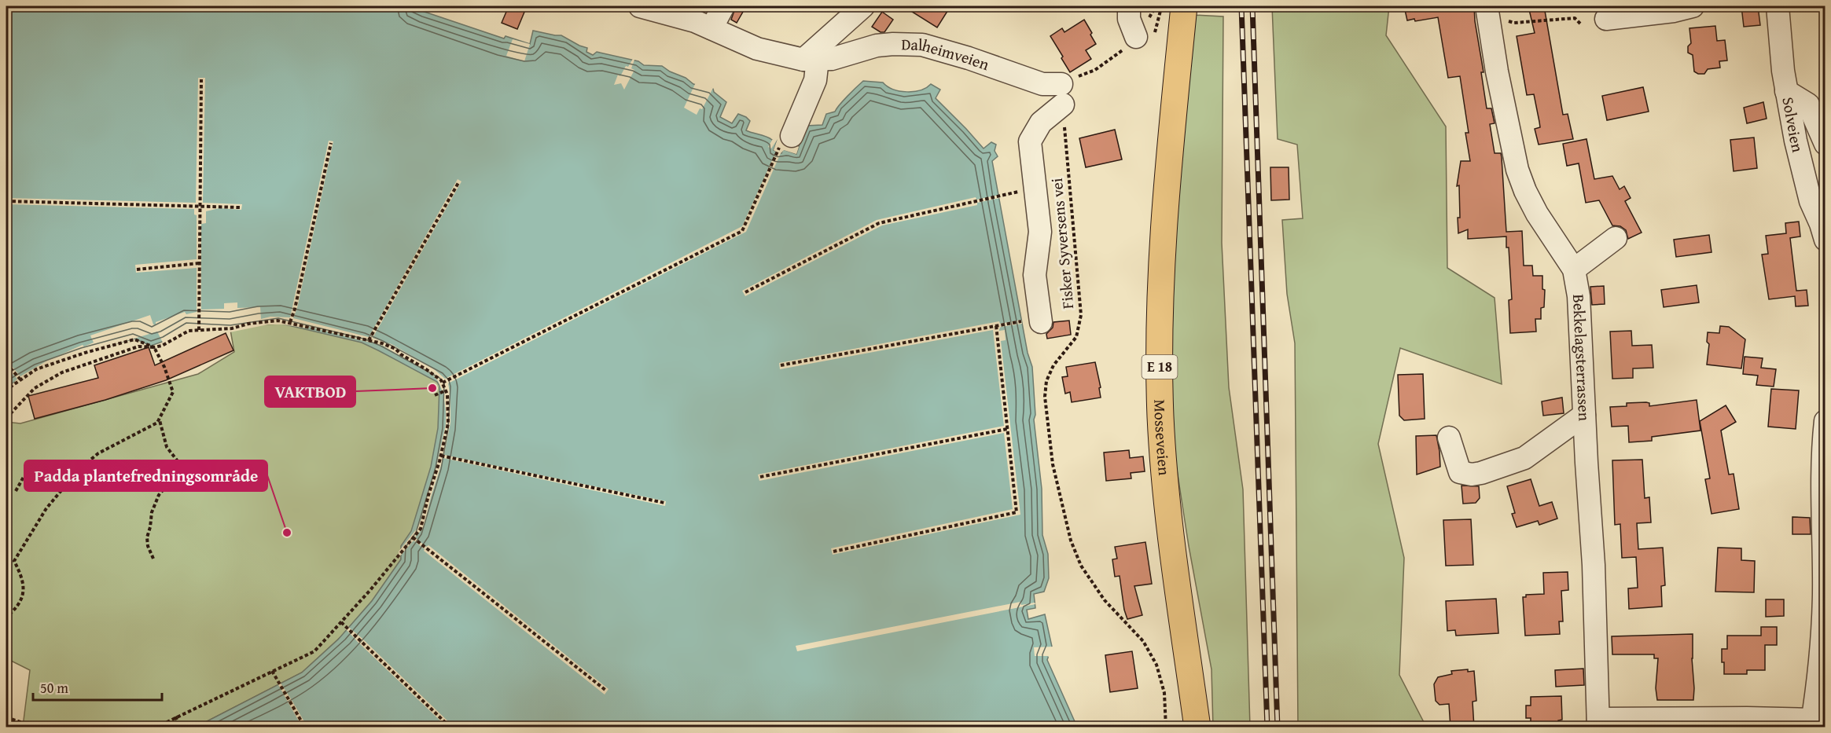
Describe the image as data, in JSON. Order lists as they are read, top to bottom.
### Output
{
  "streets": {
    "highway": ["E 18", "Mosseveien"],
    "street": ["Dalheimveien", "Solveien", "Bekkelagsterrassen"],
    "path": ["Fisker Syversens vei"]
  },
  "crossings": [
    ["Dalheimveien", "Fisker Syversens vei"]
  ],
  "places": ["VAKTBOD", "Padda plantefredningsområde"],
  "scale_bar": "50 m"
}
